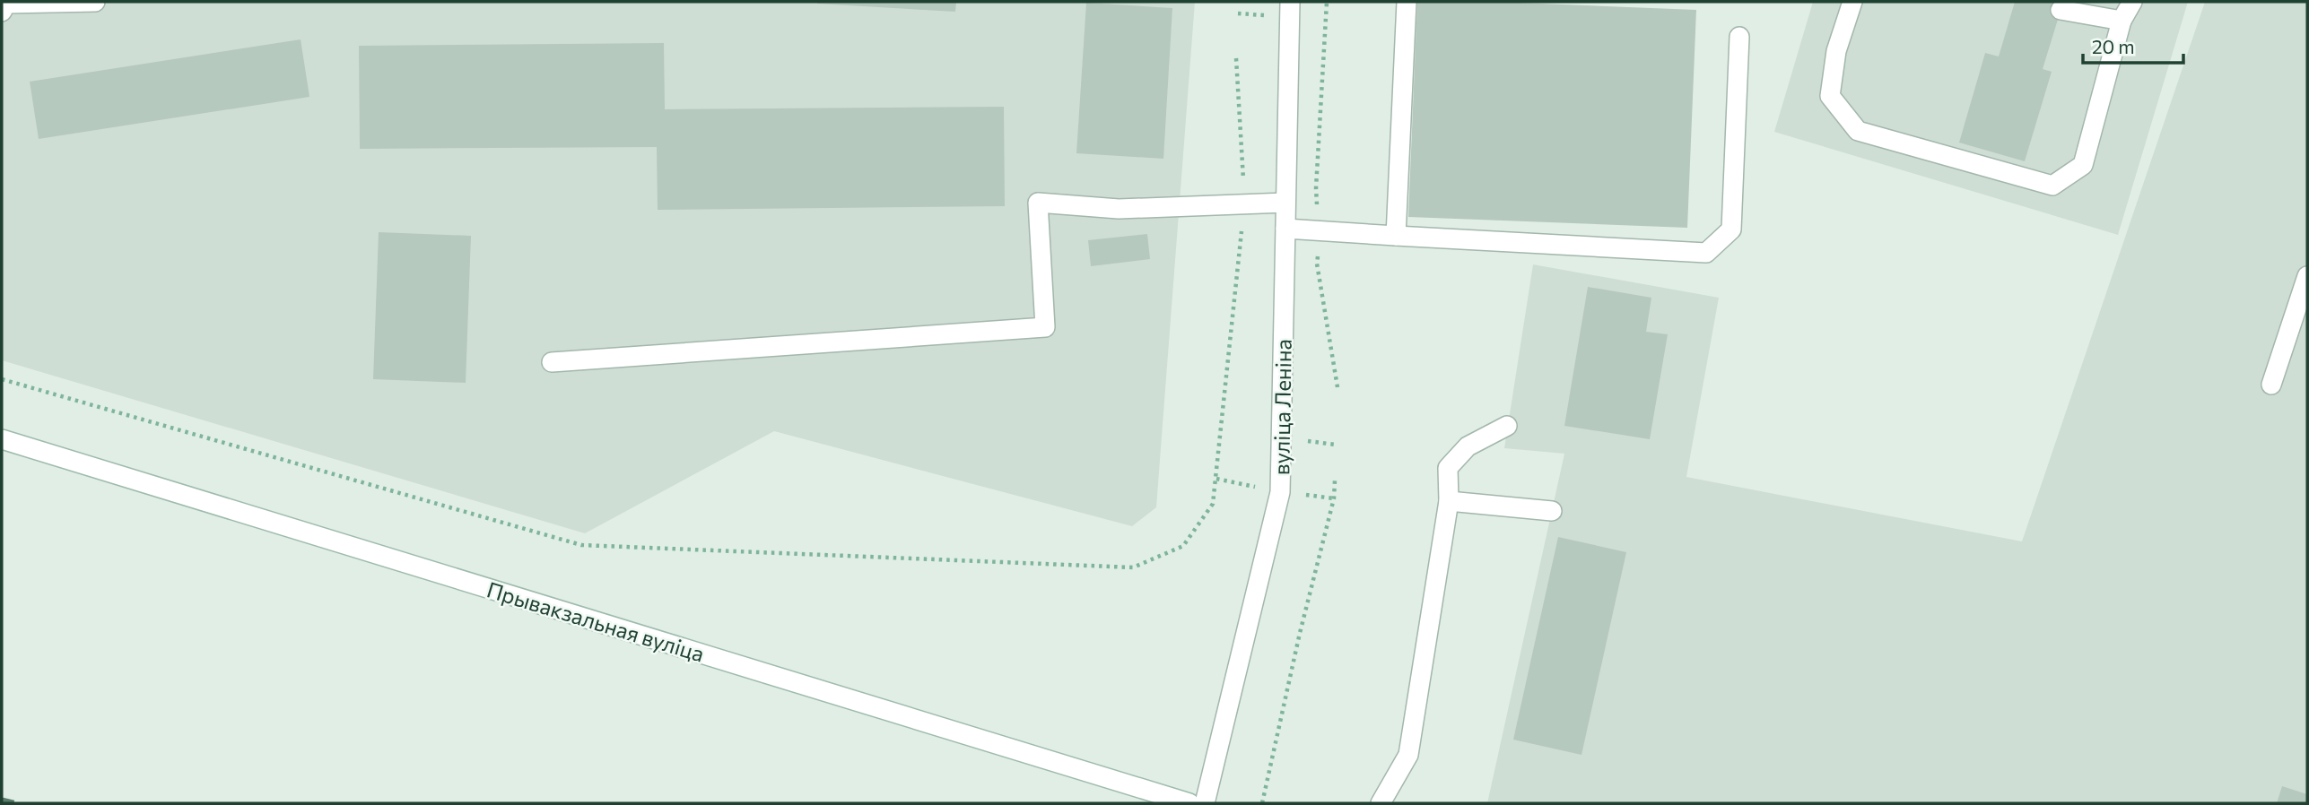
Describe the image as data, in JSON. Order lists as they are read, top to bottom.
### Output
{
  "streets": {
    "main road": ["вуліца Леніна", "Прывакзальная вуліца"]
  },
  "scale_bar": "20 m"
}
